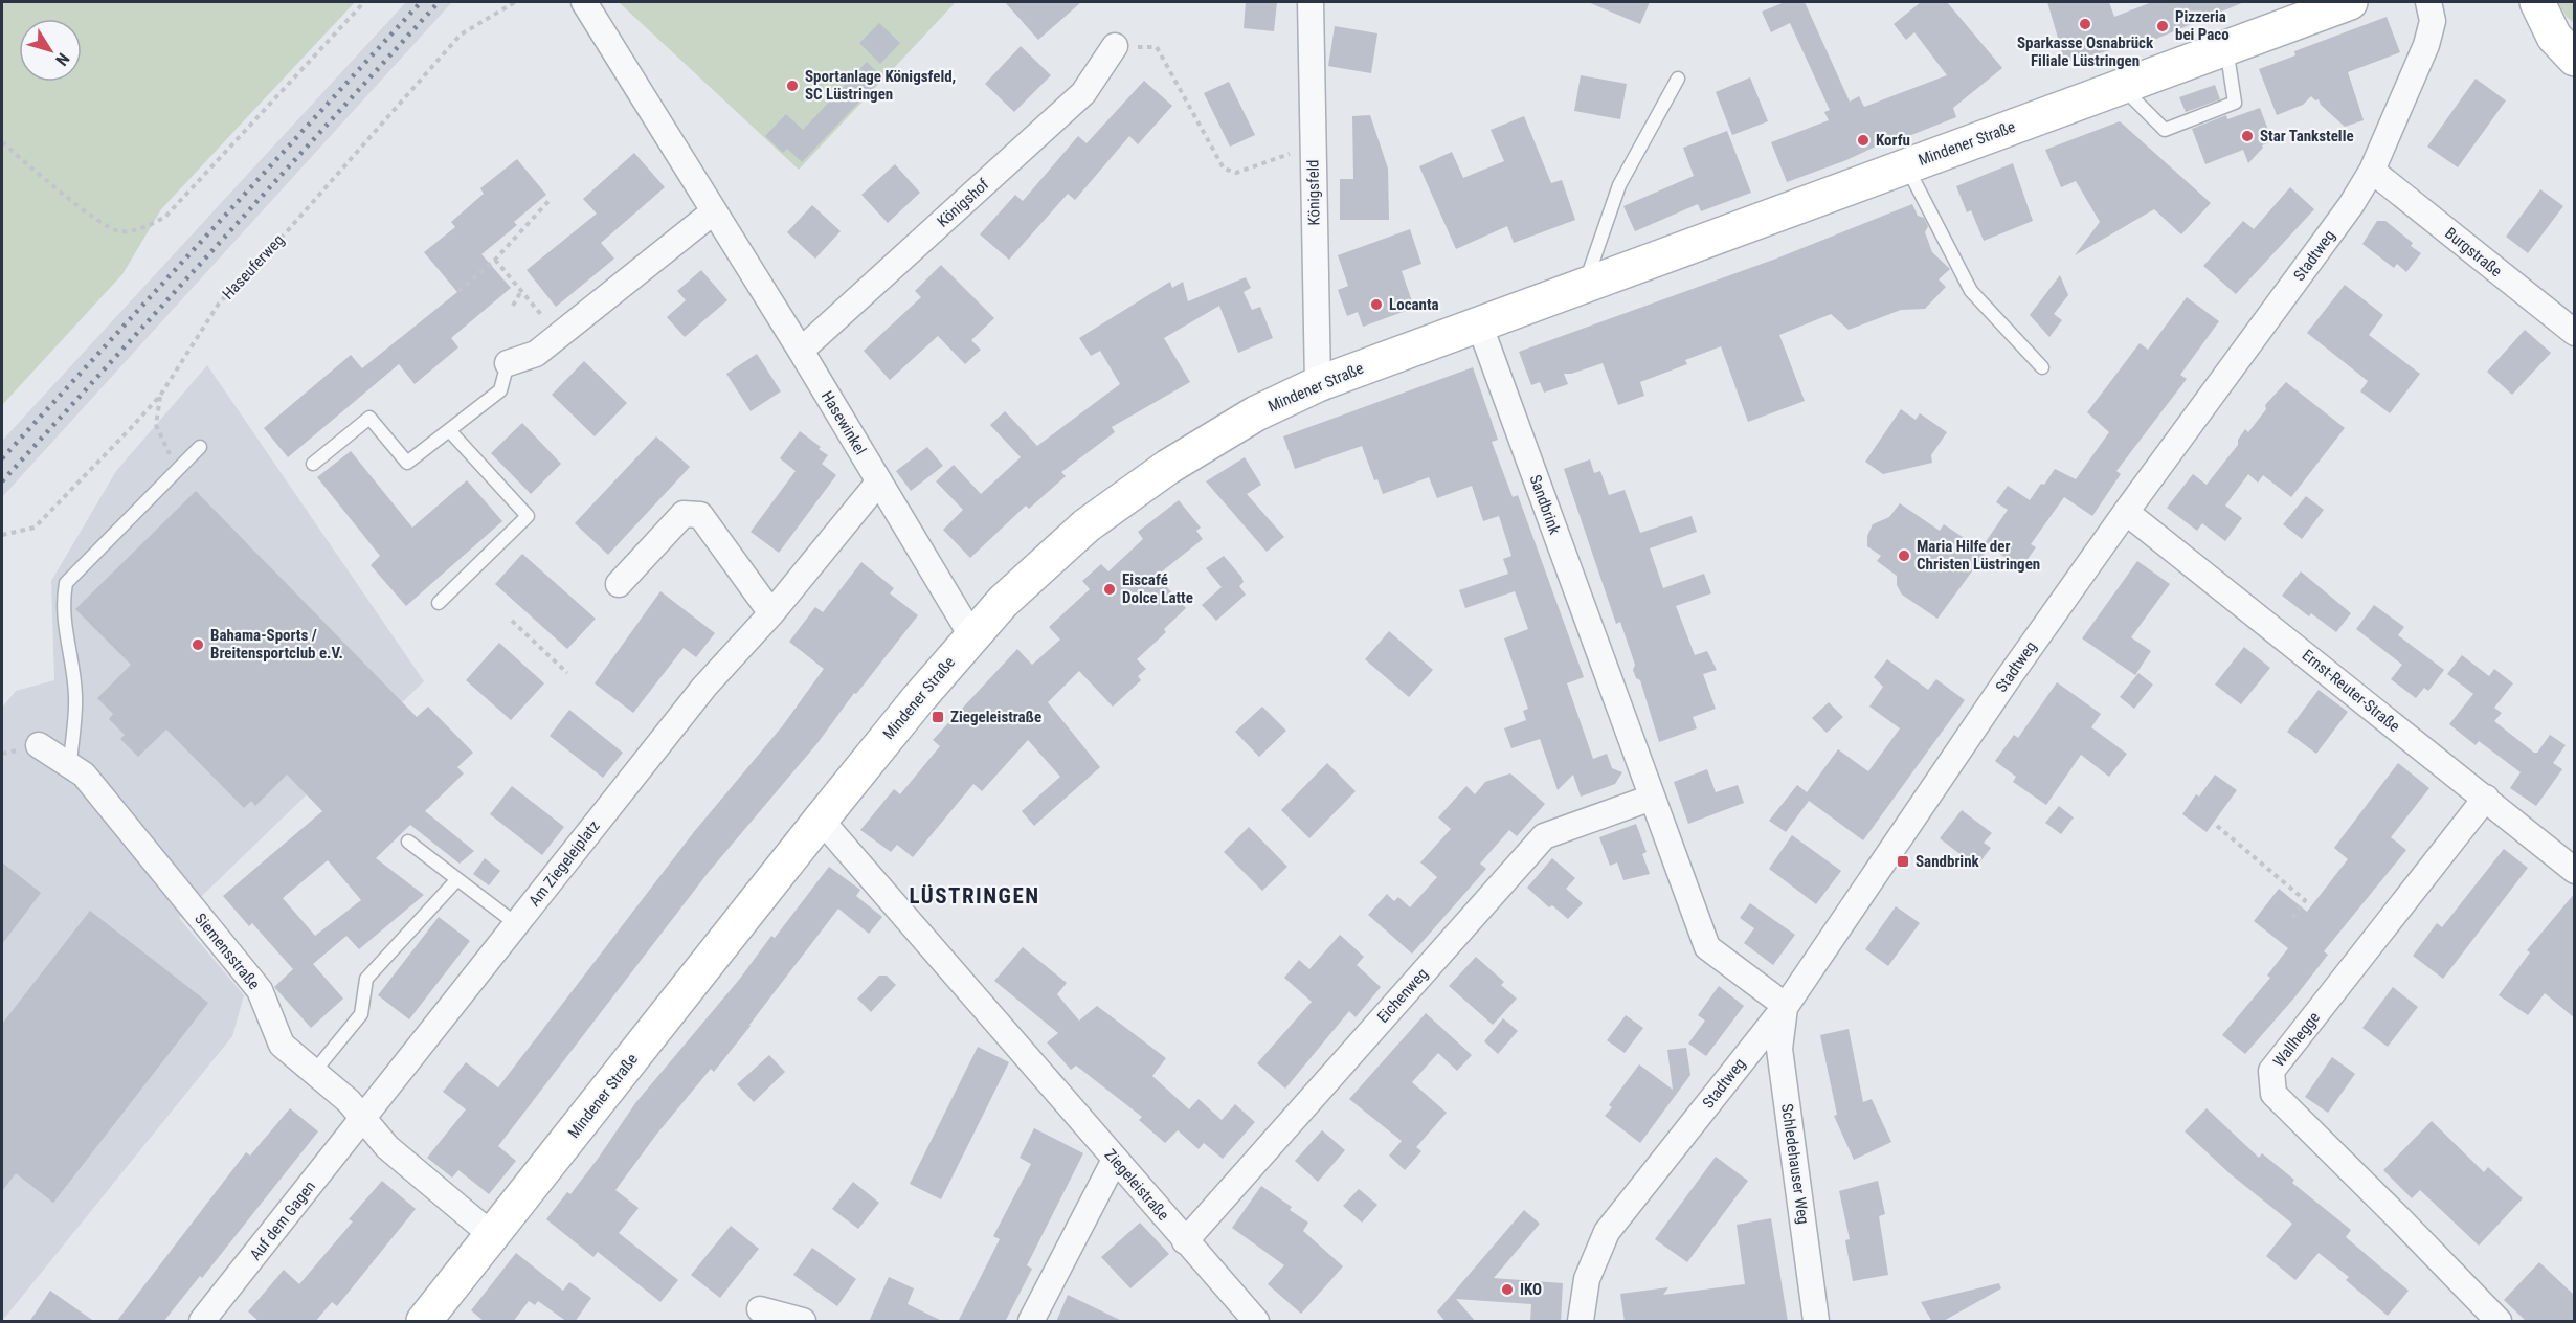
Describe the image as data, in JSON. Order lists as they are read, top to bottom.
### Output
{
  "streets": {
    "main road": ["Mindener Straße"],
    "street": [
      "Königsfeld",
      "Königshof",
      "Burgstraße",
      "Stadtweg",
      "Hasewinkel",
      "Sandbrink",
      "Ernst-Reuter-Straße",
      "Am Ziegeleiplatz",
      "Siemensstraße",
      "Eichenweg",
      "Wallhegge",
      "Schledehauser Weg",
      "Ziegeleistraße",
      "Auf dem Gagen"
    ],
    "path": ["Haseuferweg"]
  },
  "crossings": [
    ["Mindener Straße", "Königsfeld"],
    ["Mindener Straße", "Hasewinkel"],
    ["Mindener Straße", "Sandbrink"],
    ["Mindener Straße", "Siemensstraße"],
    ["Mindener Straße", "Ziegeleistraße"],
    ["Königshof", "Hasewinkel"],
    ["Burgstraße", "Stadtweg"],
    ["Stadtweg", "Sandbrink"],
    ["Stadtweg", "Ernst-Reuter-Straße"],
    ["Stadtweg", "Schledehauser Weg"],
    ["Hasewinkel", "Am Ziegeleiplatz"],
    ["Sandbrink", "Eichenweg"],
    ["Sandbrink", "Schledehauser Weg"],
    ["Ernst-Reuter-Straße", "Wallhegge"],
    ["Am Ziegeleiplatz", "Siemensstraße"],
    ["Am Ziegeleiplatz", "Auf dem Gagen"],
    ["Siemensstraße", "Auf dem Gagen"],
    ["Eichenweg", "Ziegeleistraße"]
  ],
  "districts": ["LÜSTRINGEN"],
  "places": {
    "other": [
      "Sparkasse Osnabrück Filiale Lüstringen",
      "Pizzeria bei Paco",
      "Sportanlage Königsfeld, SC Lüstringen",
      "Star Tankstelle",
      "Korfu",
      "Locanta",
      "Maria Hilfe der Christen Lüstringen",
      "Eiscafé Dolce Latte",
      "Bahama-Sports / Breitensportclub e.V.",
      "IKO"
    ],
    "transit": ["Ziegeleistraße", "Sandbrink"]
  },
  "north": "bottom right"
}
